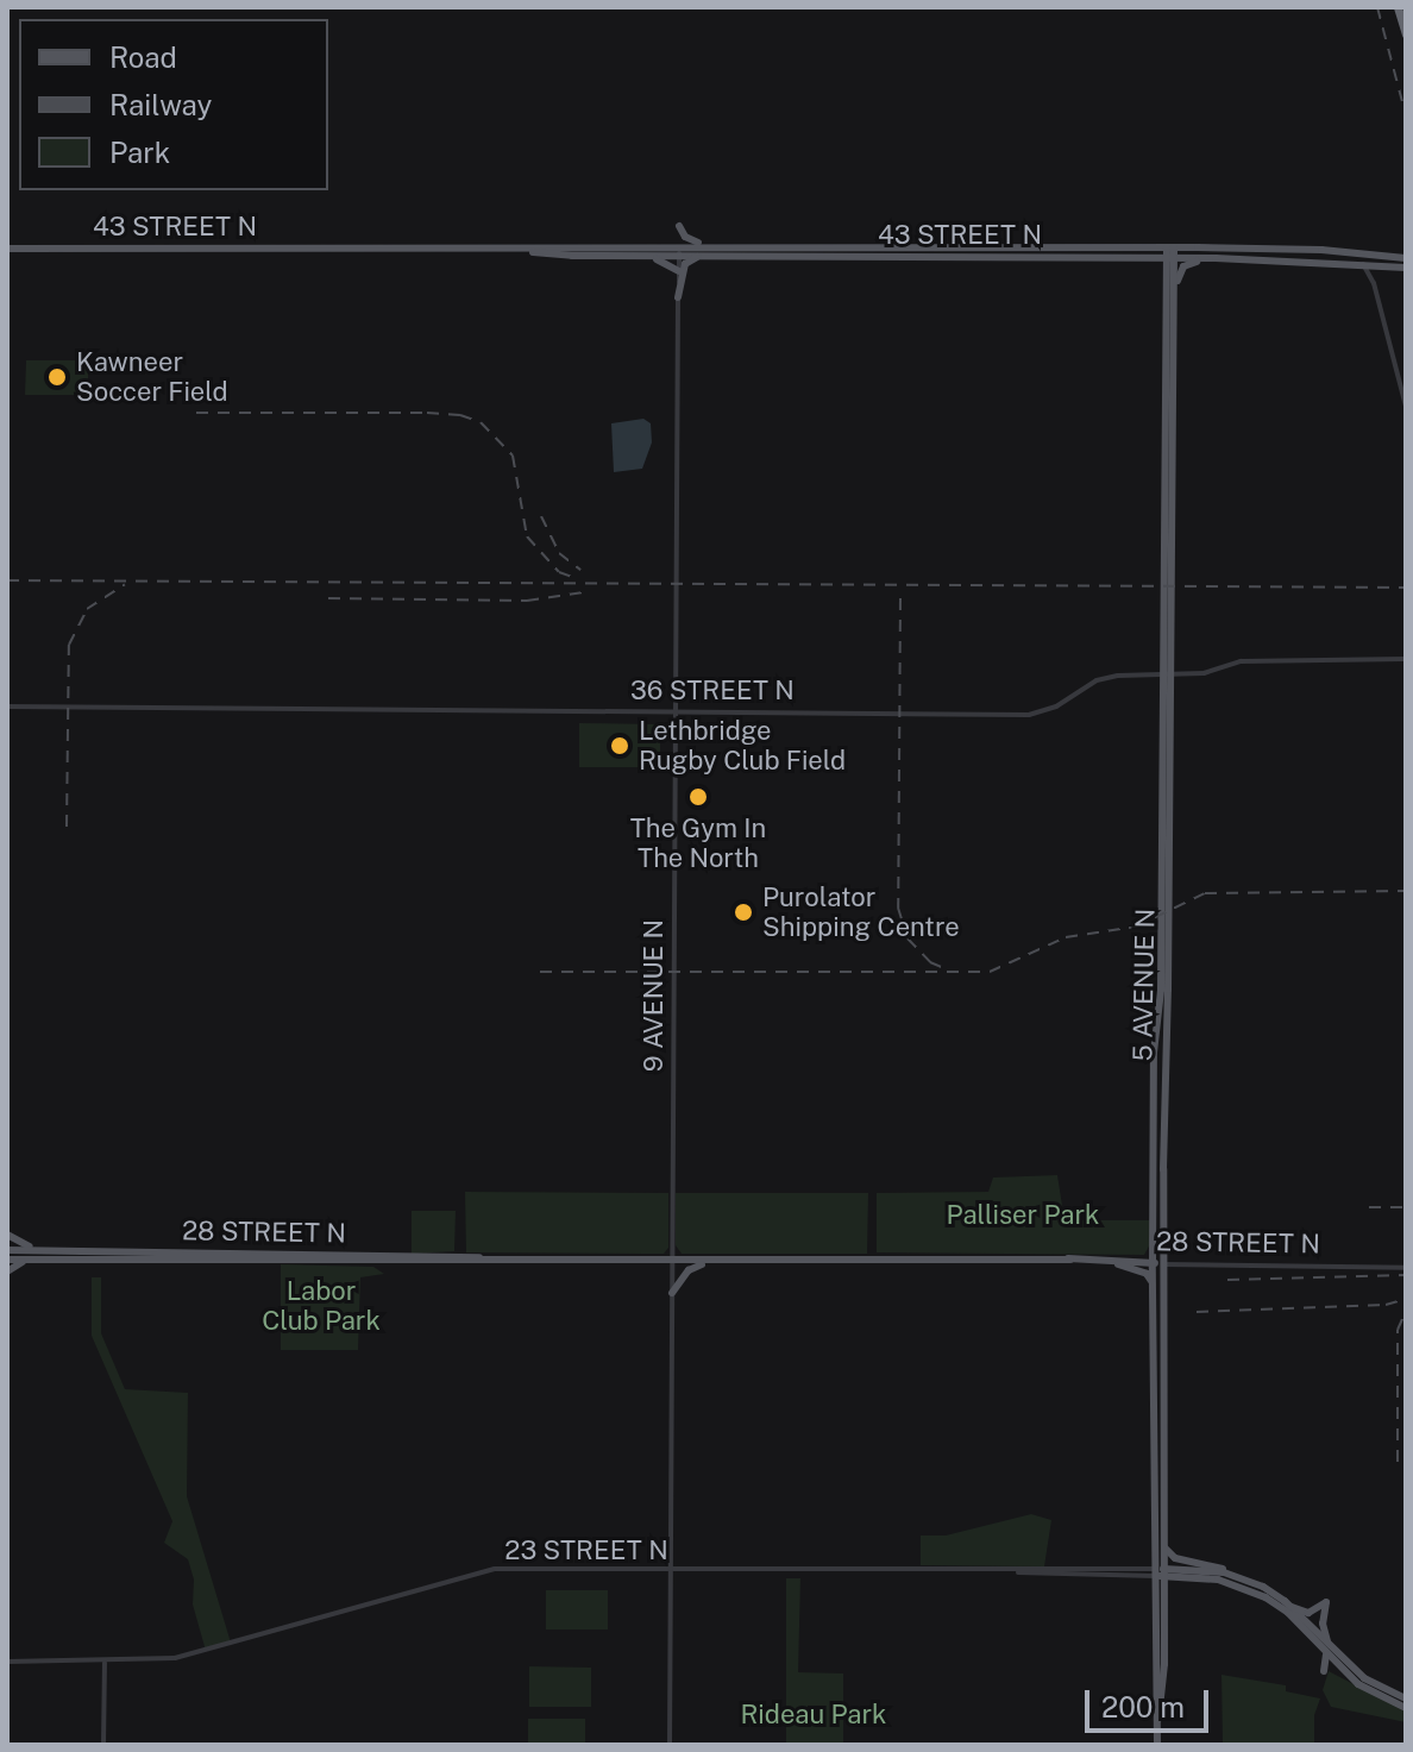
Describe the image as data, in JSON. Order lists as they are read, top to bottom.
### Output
{
  "streets": {
    "main road": ["43 STREET N", "5 AVENUE N", "28 STREET N"],
    "street": ["36 STREET N", "9 AVENUE N", "23 STREET N"]
  },
  "crossings": [
    ["43 STREET N", "5 AVENUE N"],
    ["43 STREET N", "9 AVENUE N"],
    ["36 STREET N", "5 AVENUE N"],
    ["36 STREET N", "9 AVENUE N"],
    ["5 AVENUE N", "28 STREET N"],
    ["5 AVENUE N", "23 STREET N"],
    ["9 AVENUE N", "28 STREET N"],
    ["9 AVENUE N", "23 STREET N"]
  ],
  "parks": ["Palliser Park", "Labor Club Park", "Rideau Park"],
  "places": [
    "Kawneer Soccer Field",
    "Lethbridge Rugby Club Field",
    "The Gym In The North",
    "Purolator Shipping Centre"
  ],
  "legend": ["Road", "Railway", "Park"],
  "scale_bar": "200 m"
}
